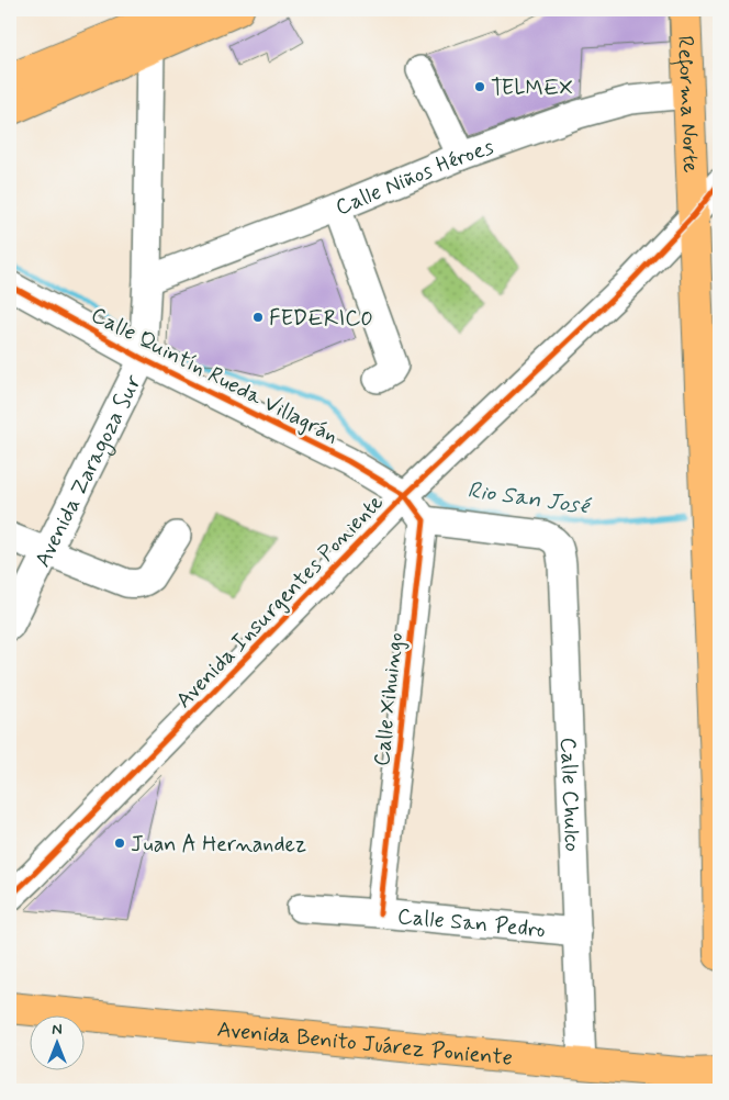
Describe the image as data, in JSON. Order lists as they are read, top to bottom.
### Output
{
  "streets": {
    "main road": ["Reforma Norte", "Avenida Benito Juárez Poniente"],
    "street": [
      "Calle Niños Héroes",
      "Calle Quintín Rueda Villagrán",
      "Avenida Zaragoza Sur",
      "Avenida Insurgentes Poniente",
      "Calle Xihuingo",
      "Calle Chulco",
      "Calle San Pedro"
    ]
  },
  "crossings": [
    ["Reforma Norte", "Calle Niños Héroes"],
    ["Reforma Norte", "Avenida Insurgentes Poniente"],
    ["Calle Niños Héroes", "Avenida Zaragoza Sur"],
    ["Calle Quintín Rueda Villagrán", "Avenida Zaragoza Sur"],
    ["Calle Quintín Rueda Villagrán", "Avenida Insurgentes Poniente"],
    ["Calle Xihuingo", "Calle Chulco"],
    ["Calle Xihuingo", "Calle San Pedro"],
    ["Calle Chulco", "Calle San Pedro"],
    ["Calle Chulco", "Avenida Benito Juárez Poniente"]
  ],
  "water": ["Rio San José"],
  "places": ["TELMEX", "FEDERIC0", "Juan A Hernandez"],
  "north": "top"
}
